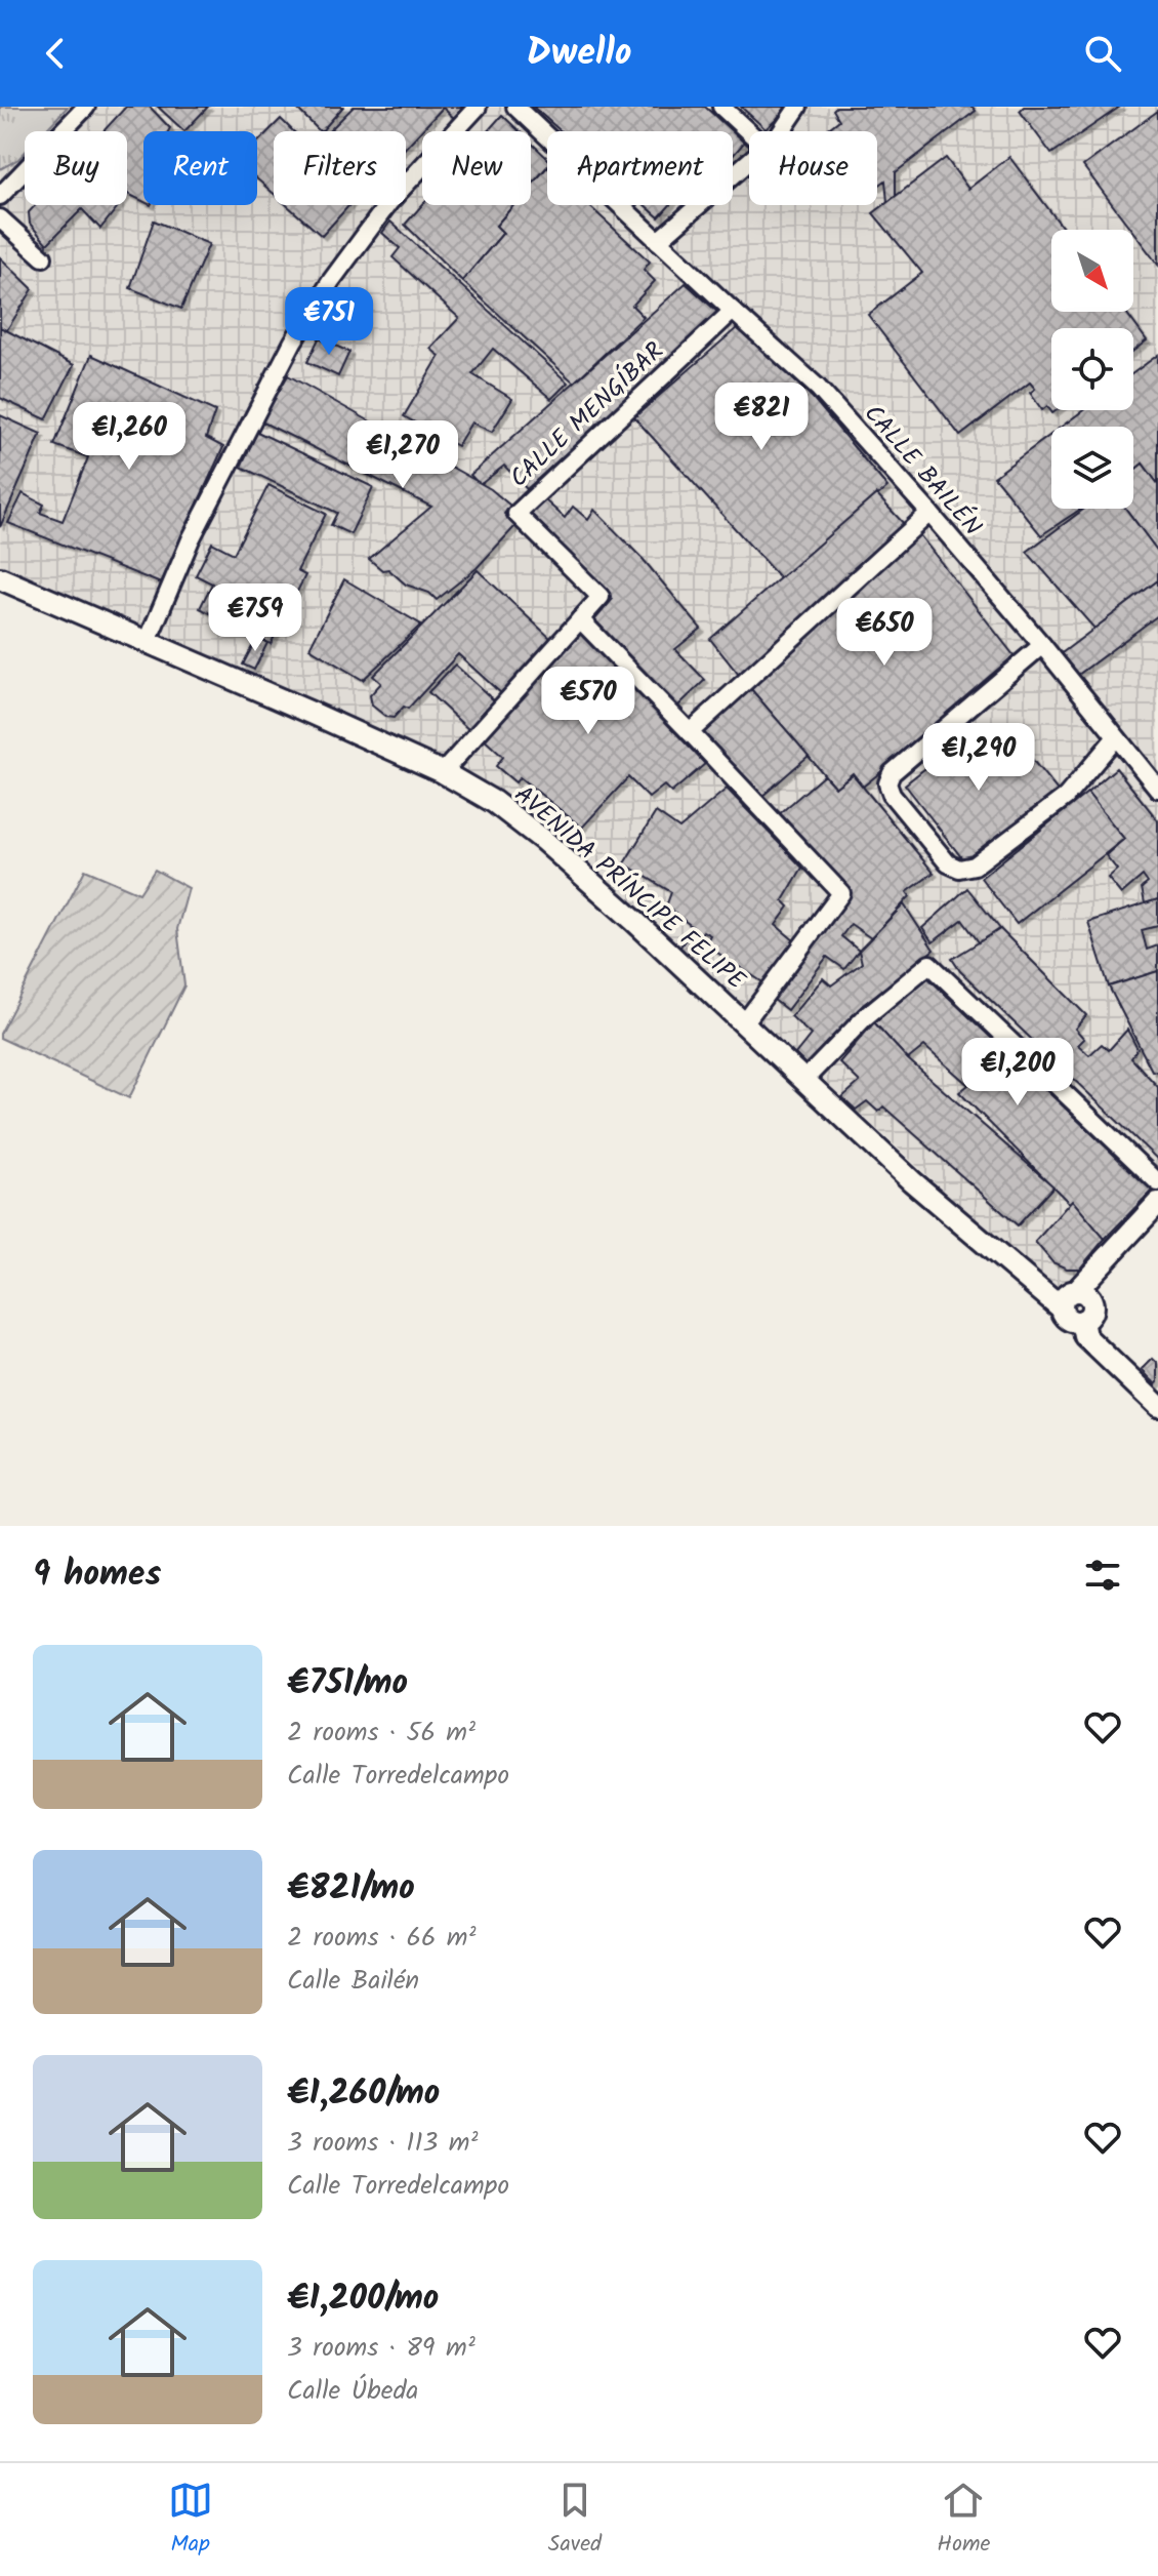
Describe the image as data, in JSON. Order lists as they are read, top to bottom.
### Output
{
  "streets": {
    "main road": ["AVENIDA PRÍNCIPE FELIPE"],
    "street": ["CALLE MENGÍBAR", "CALLE BAILÉN"]
  },
  "crossings": [
    ["CALLE MENGÍBAR", "CALLE BAILÉN"],
    ["CALLE MENGÍBAR", "AVENIDA PRÍNCIPE FELIPE"]
  ],
  "north": "bottom right",
  "page": {
    "header": "Dwello",
    "chip": [
      "Buy",
      "Rent",
      "Filters",
      "New",
      "Apartment",
      "House"
    ],
    "price": [
      "€751",
      "€821",
      "€1,260",
      "€1,270",
      "€759",
      "€650",
      "€570",
      "€1,290",
      "€1,200"
    ],
    "heading": "9 homes",
    "list": [
      {
        "name": "€751/mo",
        "note": "2 rooms · 56 m² · Calle Torredelcampo"
      },
      {
        "name": "€821/mo",
        "note": "2 rooms · 66 m² · Calle Bailén"
      },
      {
        "name": "€1,260/mo",
        "note": "3 rooms · 113 m² · Calle Torredelcampo"
      },
      {
        "name": "€1,200/mo",
        "note": "3 rooms · 89 m² · Calle Úbeda"
      }
    ],
    "tabs": ["Map", "Saved", "Home"]
  }
}
